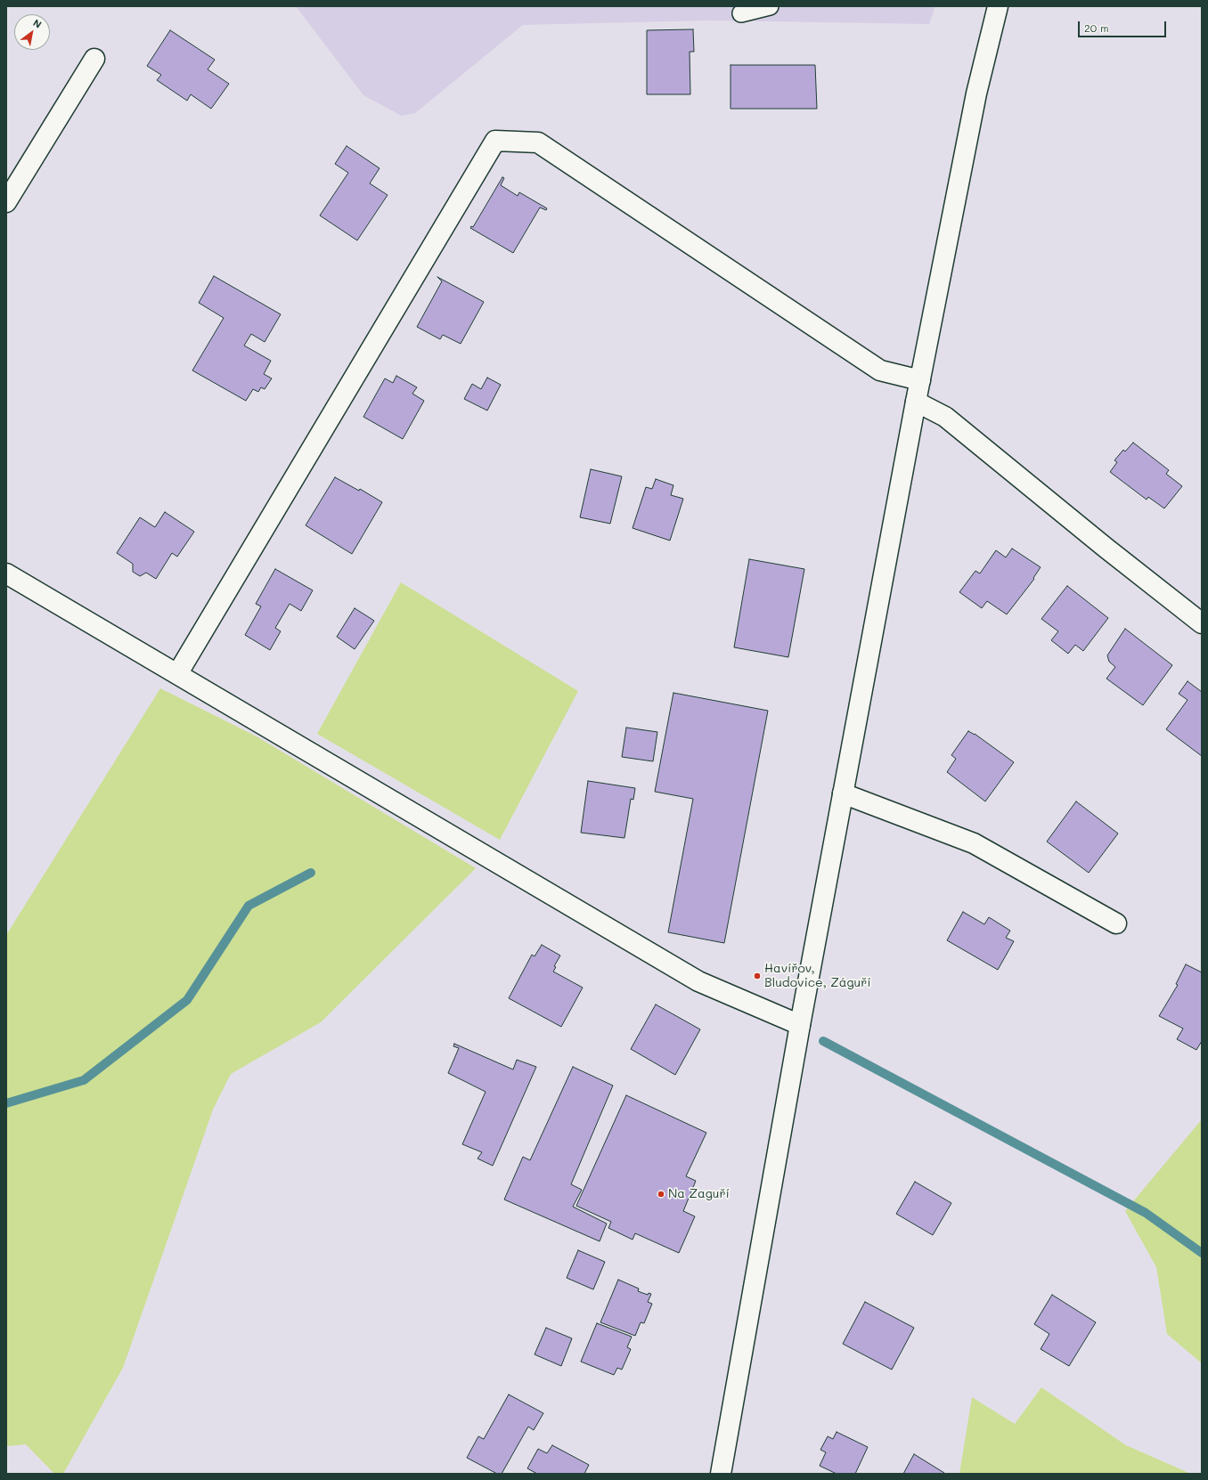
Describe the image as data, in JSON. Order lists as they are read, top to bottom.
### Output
{
  "places": ["Havířov, Bludovice, Záguří", "Na Zaguří"],
  "scale_bar": "20 m",
  "north": "top right"
}
